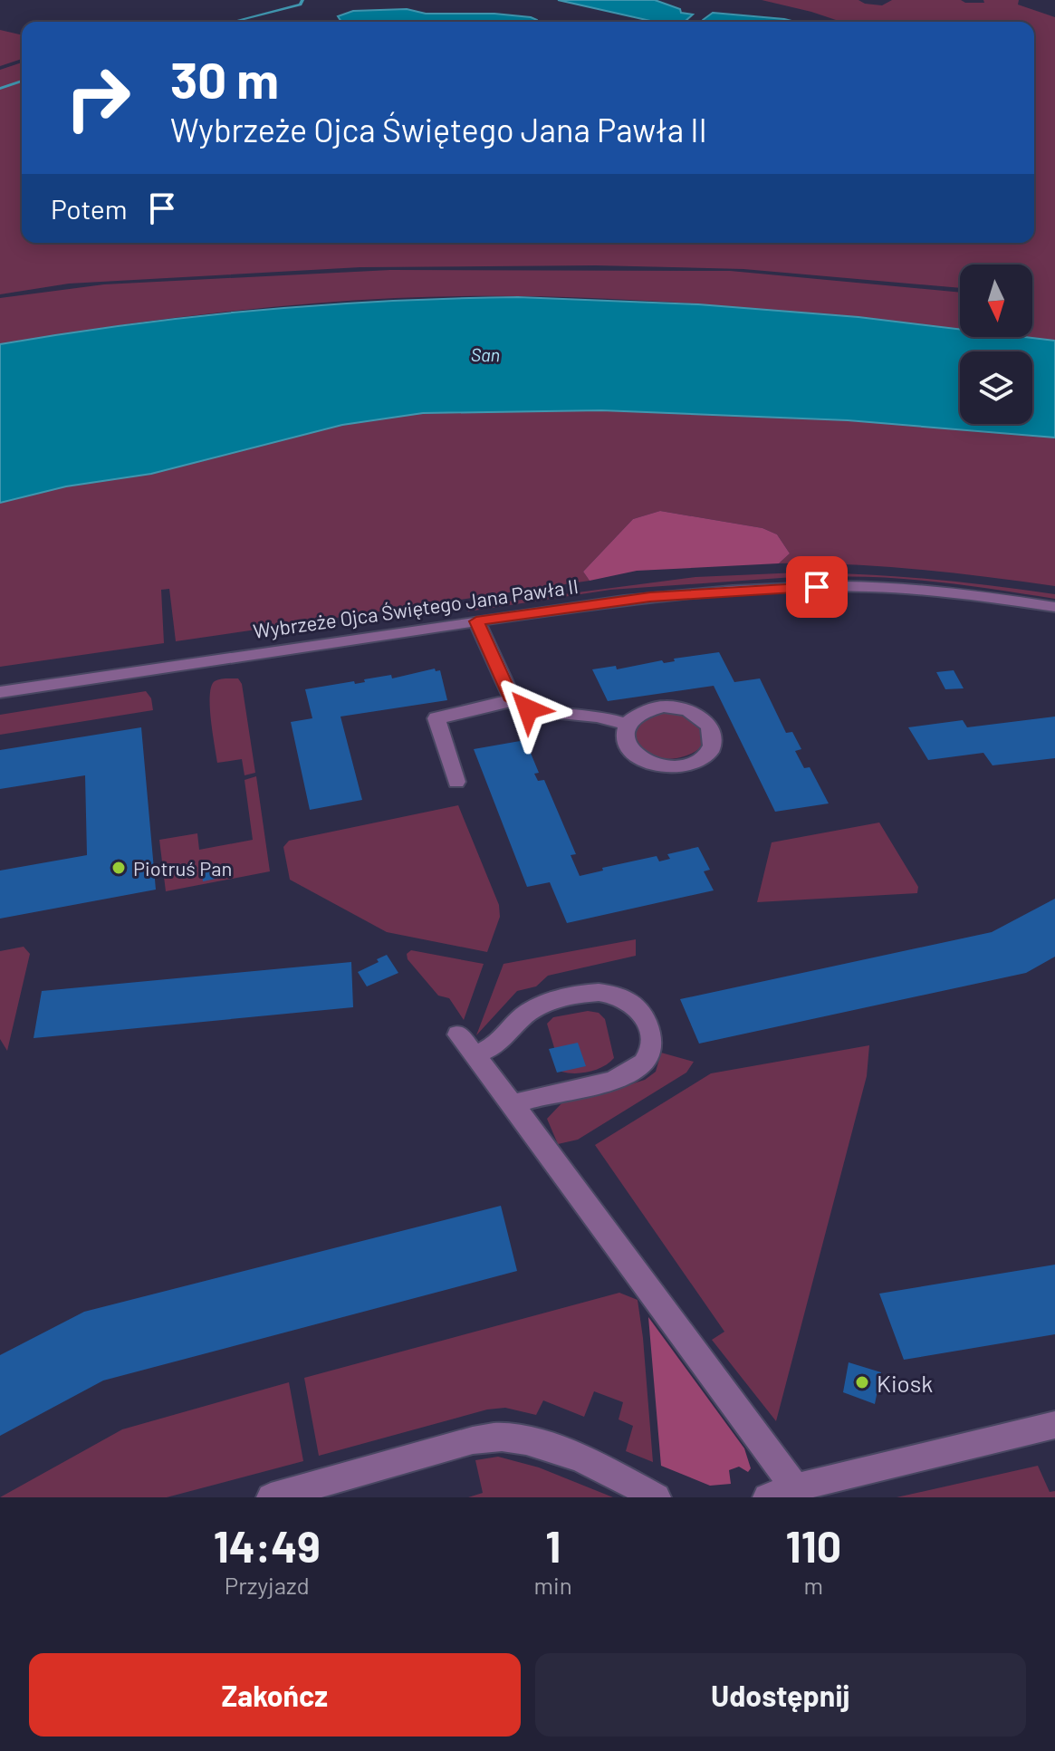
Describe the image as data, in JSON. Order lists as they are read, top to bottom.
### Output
{
  "streets": {
    "street": ["Wybrzeże Ojca Świętego Jana Pawła II"]
  },
  "water": ["San"],
  "places": ["Piotruś Pan", "Kiosk"],
  "north": "bottom",
  "page": {
    "turn": ["30 m", "Wybrzeże Ojca Świętego Jana Pawła II"],
    "then": "Potem",
    "eta": [
      "14:49",
      "Przyjazd",
      "1",
      "min",
      "110",
      "m"
    ],
    "buttons": ["Zakończ", "Udostępnij"]
  }
}
